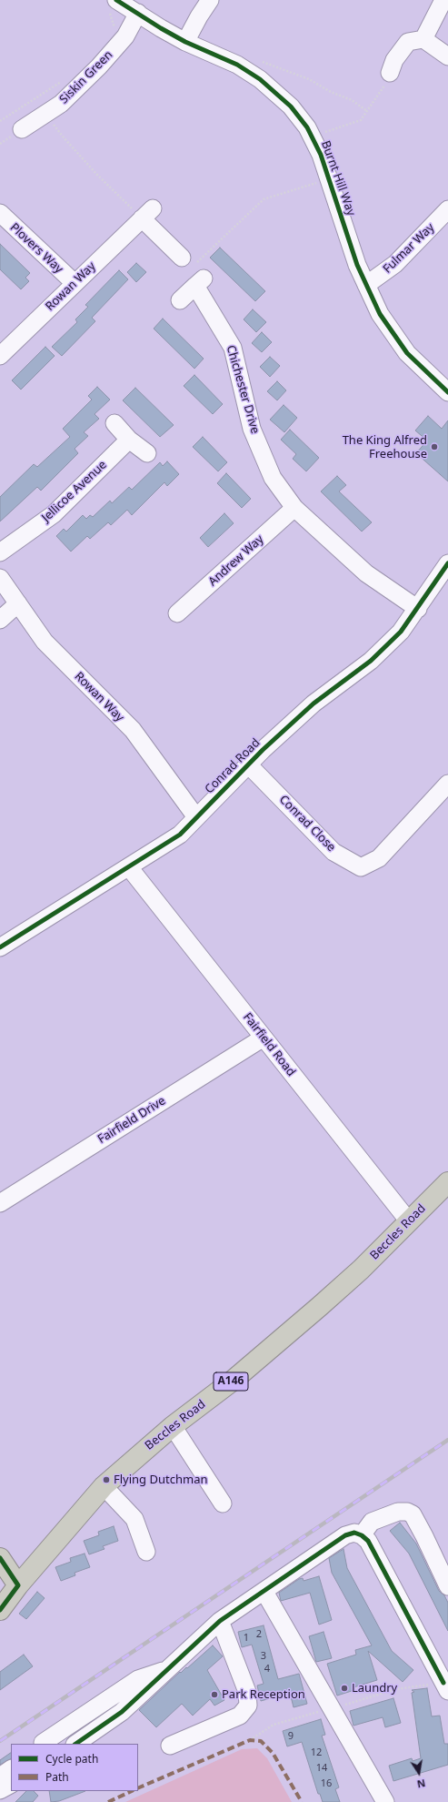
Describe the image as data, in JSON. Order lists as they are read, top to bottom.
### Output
{
  "streets": {
    "highway": ["Beccles Road", "A146"],
    "street": [
      "Siskin Green",
      "Burnt Hill Way",
      "Plovers Way",
      "Fulmar Way",
      "Rowan Way",
      "Chichester Drive",
      "Jellicoe Avenue",
      "Andrew Way",
      "Conrad Road",
      "Conrad Close",
      "Fairfield Road",
      "Fairfield Drive"
    ]
  },
  "crossings": [
    ["Siskin Green", "Burnt Hill Way"],
    ["Burnt Hill Way", "Fulmar Way"],
    ["Plovers Way", "Rowan Way"],
    ["Rowan Way", "Conrad Road"],
    ["Chichester Drive", "Andrew Way"],
    ["Chichester Drive", "Conrad Road"],
    ["Conrad Road", "Conrad Close"],
    ["Conrad Road", "Fairfield Road"],
    ["Fairfield Road", "Fairfield Drive"],
    ["Fairfield Road", "Beccles Road"]
  ],
  "places": [
    "The King Alfred Freehouse",
    "Flying Dutchman",
    "Laundry",
    "Park Reception"
  ],
  "house_numbers": [
    "2",
    "1",
    "3",
    "4",
    "9",
    "12",
    "14",
    "16"
  ],
  "legend": ["Cycle path", "Path"],
  "north": "bottom"
}
